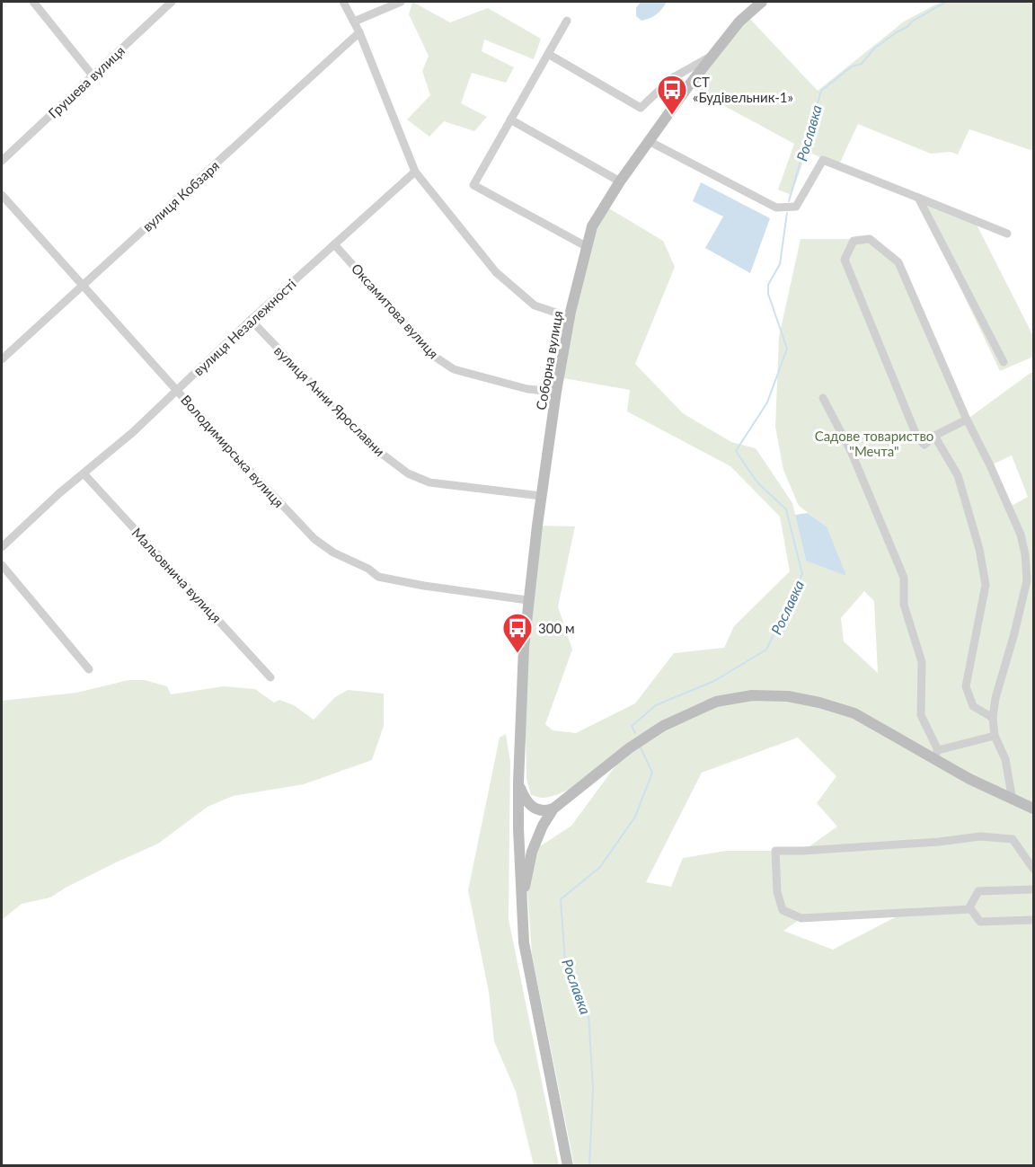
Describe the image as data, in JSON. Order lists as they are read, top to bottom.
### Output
{
  "streets": {
    "street": [
      "Грушева вулиця",
      "вулиця Кобзаря",
      "Оксамитова вулиця",
      "вулиця Незалежності",
      "Соборна вулиця",
      "вулиця Анни Ярославни",
      "Володимирська вулиця",
      "Мальовнича вулиця"
    ]
  },
  "crossings": [
    ["вулиця Кобзаря", "Володимирська вулиця"],
    ["Оксамитова вулиця", "вулиця Незалежності"],
    ["Оксамитова вулиця", "Соборна вулиця"],
    ["вулиця Незалежності", "вулиця Анни Ярославни"],
    ["вулиця Незалежності", "Володимирська вулиця"],
    ["вулиця Незалежності", "Мальовнича вулиця"],
    ["Соборна вулиця", "вулиця Анни Ярославни"],
    ["Соборна вулиця", "Володимирська вулиця"]
  ],
  "water": ["Рославка"],
  "parks": ["Садове товариство \"Мечта\""],
  "places": {
    "bus stop": ["СТ «Будівельник-1»", "300 м"]
  }
}
